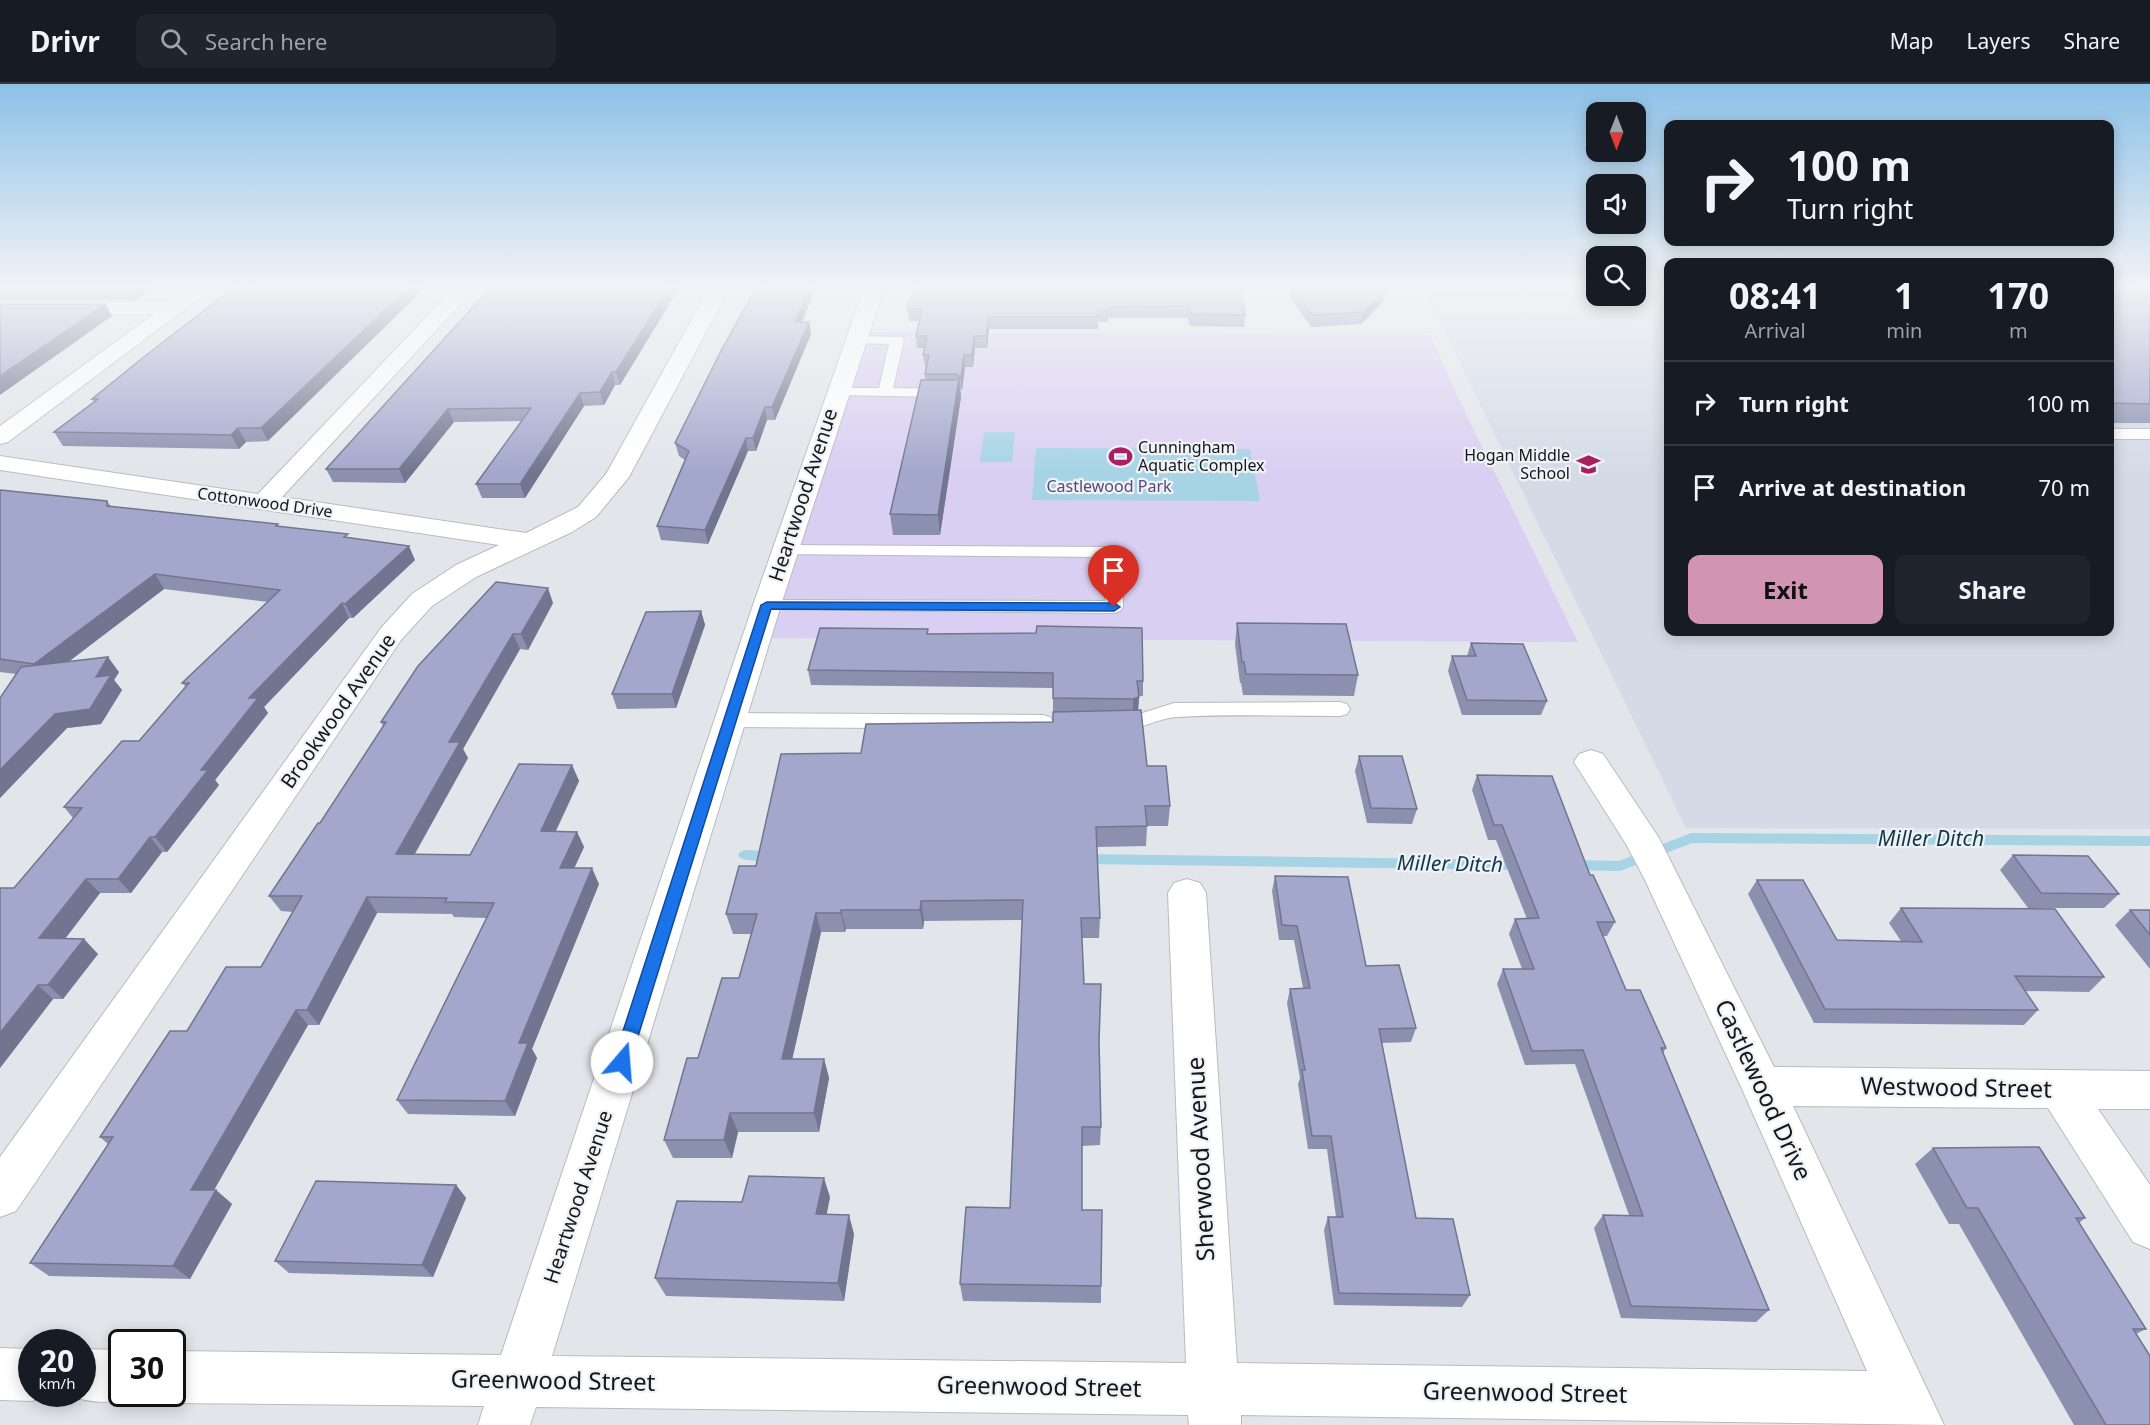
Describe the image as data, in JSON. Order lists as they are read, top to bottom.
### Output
{
  "streets": {
    "street": [
      "Heartwood Avenue",
      "Cottonwood Drive",
      "Brookwood Avenue",
      "Westwood Street",
      "Castlewood Drive",
      "Sherwood Avenue",
      "Greenwood Street"
    ]
  },
  "crossings": [
    ["Heartwood Avenue", "Greenwood Street"],
    ["Cottonwood Drive", "Brookwood Avenue"],
    ["Westwood Street", "Castlewood Drive"],
    ["Castlewood Drive", "Greenwood Street"],
    ["Sherwood Avenue", "Greenwood Street"]
  ],
  "water": ["Miller Ditch"],
  "parks": ["Castlewood Park"],
  "places": {
    "sports": ["Cunningham Aquatic Complex"],
    "school or university": ["Hogan Middle School"]
  },
  "north": "bottom",
  "page": {
    "header": "Drivr",
    "search": "Search here",
    "nav": ["Map", "Layers", "Share"],
    "turn": ["100 m", "Turn right"],
    "eta": [
      "08:41",
      "Arrival",
      "1",
      "min",
      "170",
      "m"
    ],
    "list": [
      {
        "name": "Turn right",
        "value": "100 m"
      },
      {
        "name": "Arrive at destination",
        "value": "70 m"
      }
    ],
    "buttons": ["Exit", "Share"],
    "speed": "20 km/h",
    "limit": "30"
  }
}
